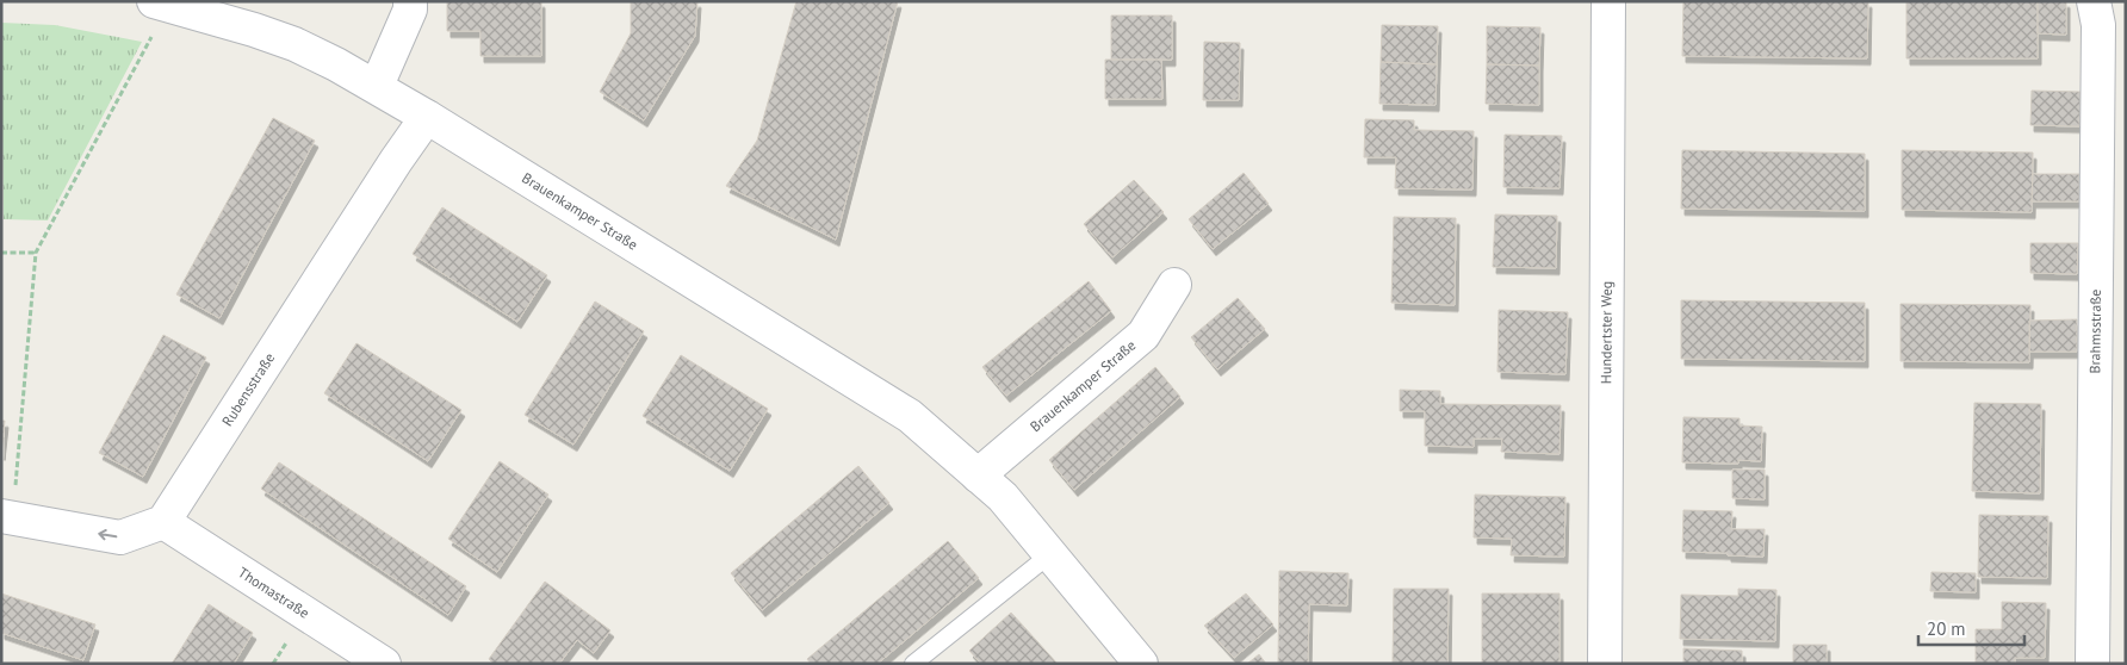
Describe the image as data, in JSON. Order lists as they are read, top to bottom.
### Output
{
  "streets": {
    "street": [
      "Brauenkamper Straße",
      "Hundertster Weg",
      "Brahmsstraße",
      "Rubensstraße",
      "Thomastraße"
    ]
  },
  "crossings": [
    ["Brauenkamper Straße", "Rubensstraße"],
    ["Rubensstraße", "Thomastraße"]
  ],
  "scale_bar": "20 m"
}
